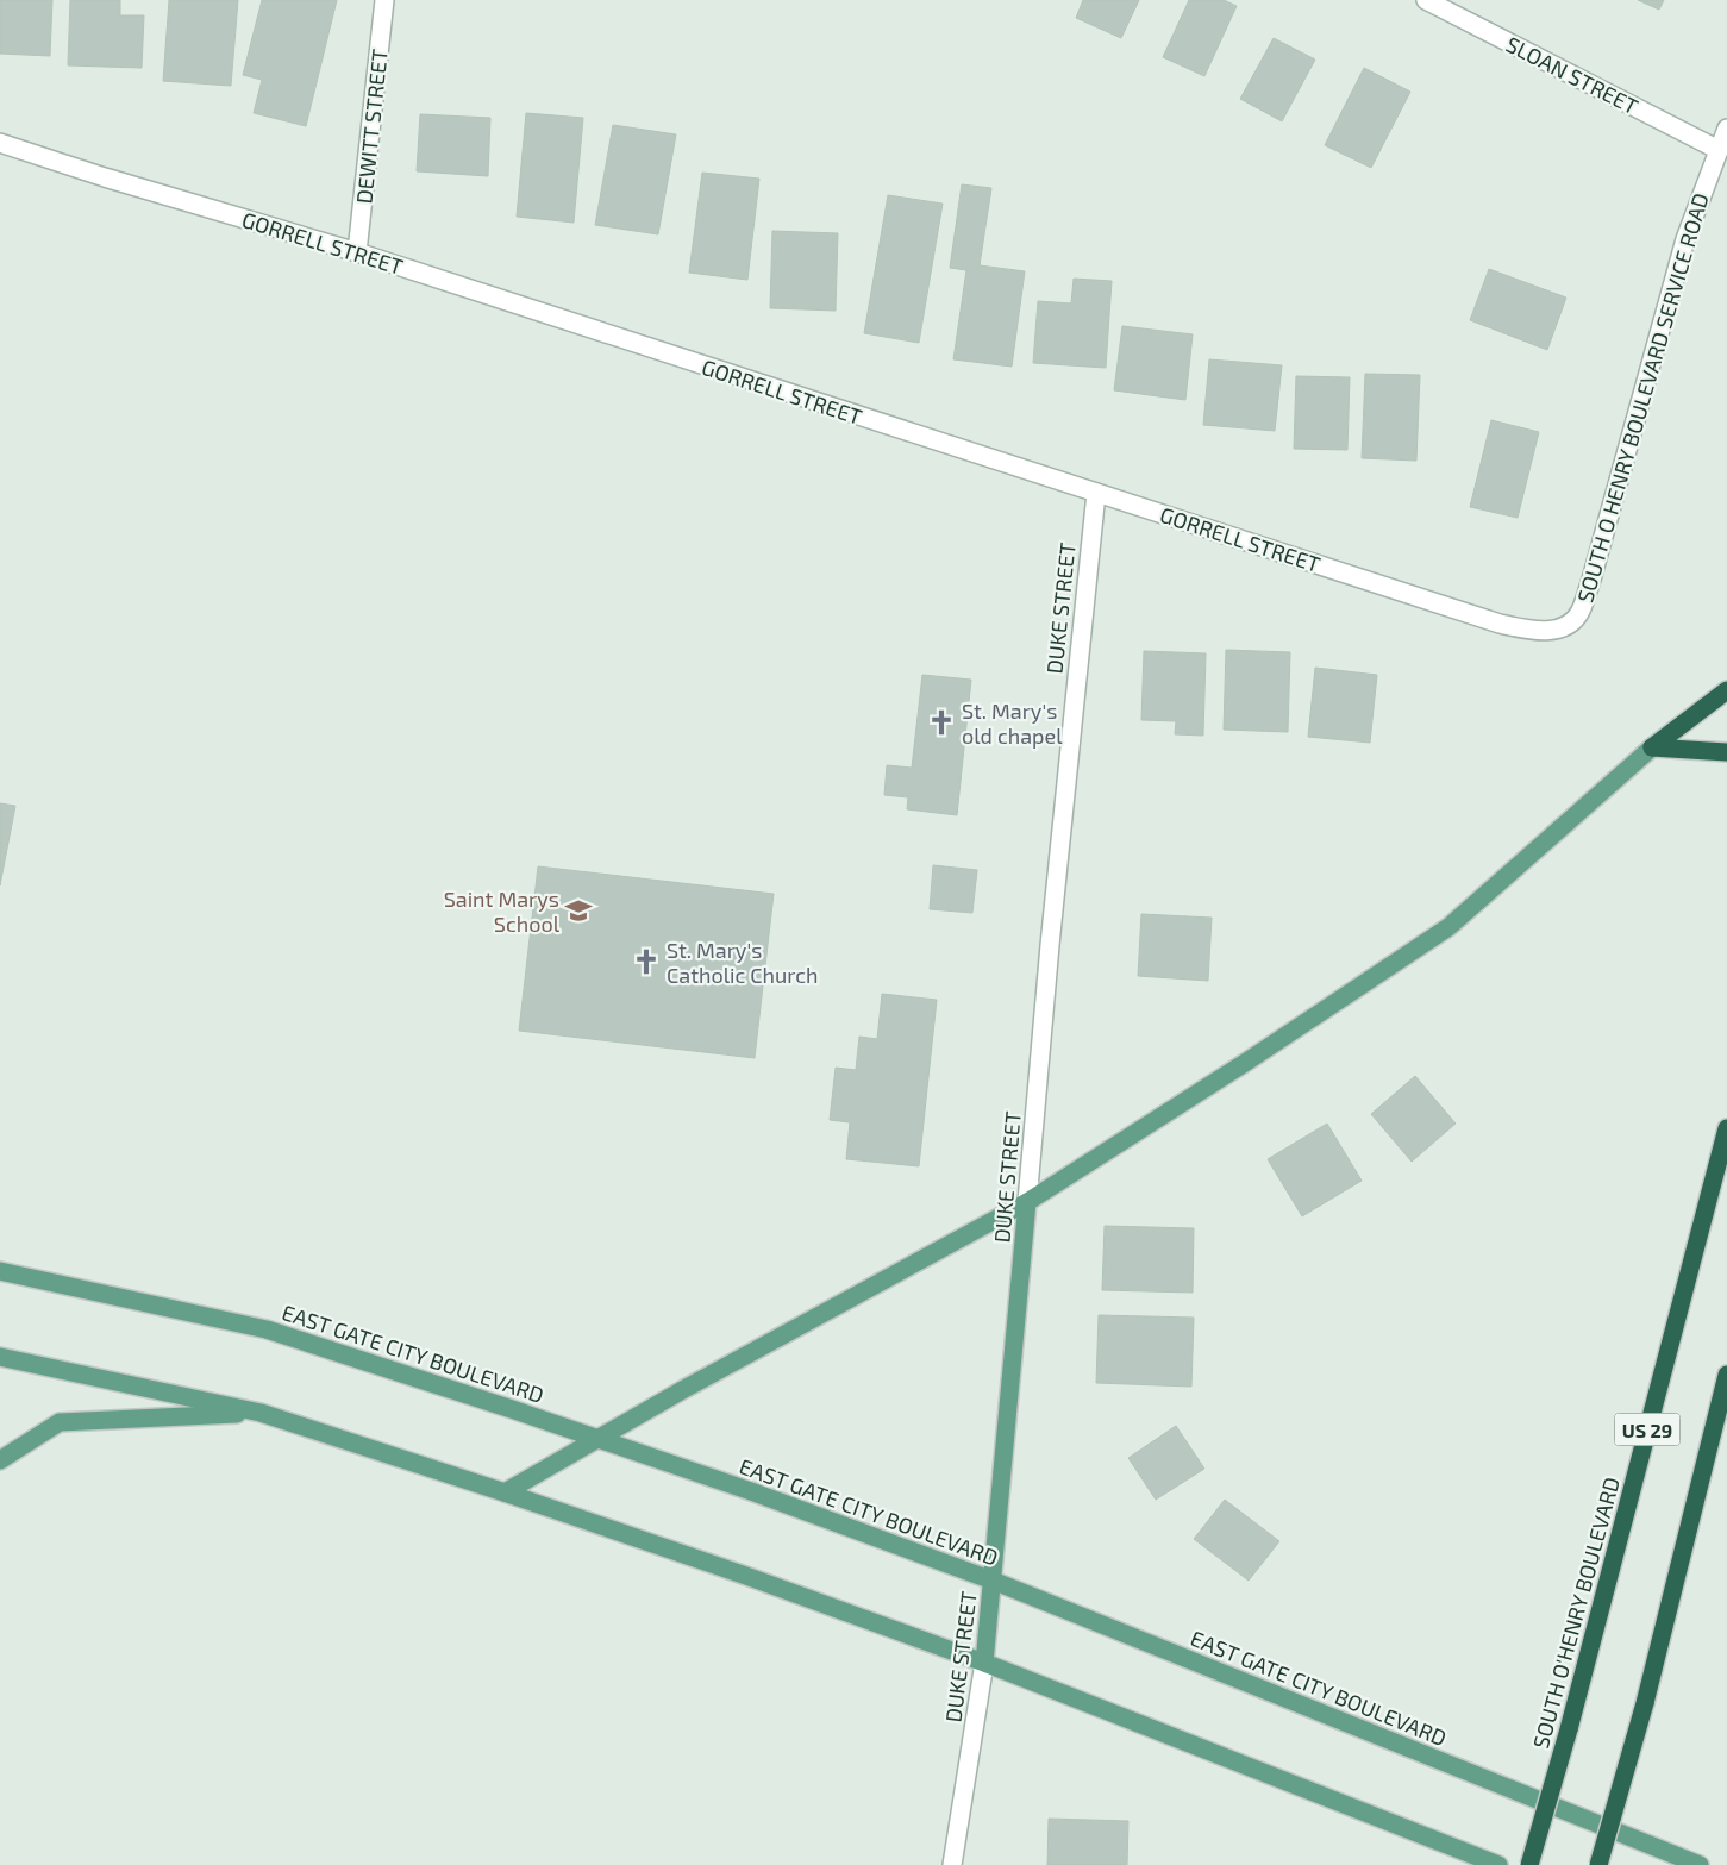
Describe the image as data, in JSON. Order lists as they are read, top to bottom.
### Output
{
  "streets": {
    "highway": ["US 29", "SOUTH O'HENRY BOULEVARD"],
    "main road": ["DUKE STREET", "EAST GATE CITY BOULEVARD"],
    "street": [
      "SLOAN STREET",
      "DEWITT STREET",
      "GORRELL STREET",
      "SOUTH O HENRY BOULEVARD SERVICE ROAD"
    ]
  },
  "crossings": [
    ["SLOAN STREET", "SOUTH O HENRY BOULEVARD SERVICE ROAD"],
    ["DEWITT STREET", "GORRELL STREET"],
    ["GORRELL STREET", "SOUTH O HENRY BOULEVARD SERVICE ROAD"],
    ["GORRELL STREET", "DUKE STREET"],
    ["DUKE STREET", "EAST GATE CITY BOULEVARD"]
  ],
  "places": {
    "church": ["St. Mary's old chapel", "St. Mary's Catholic Church"],
    "school or university": ["Saint Marys School"]
  }
}
